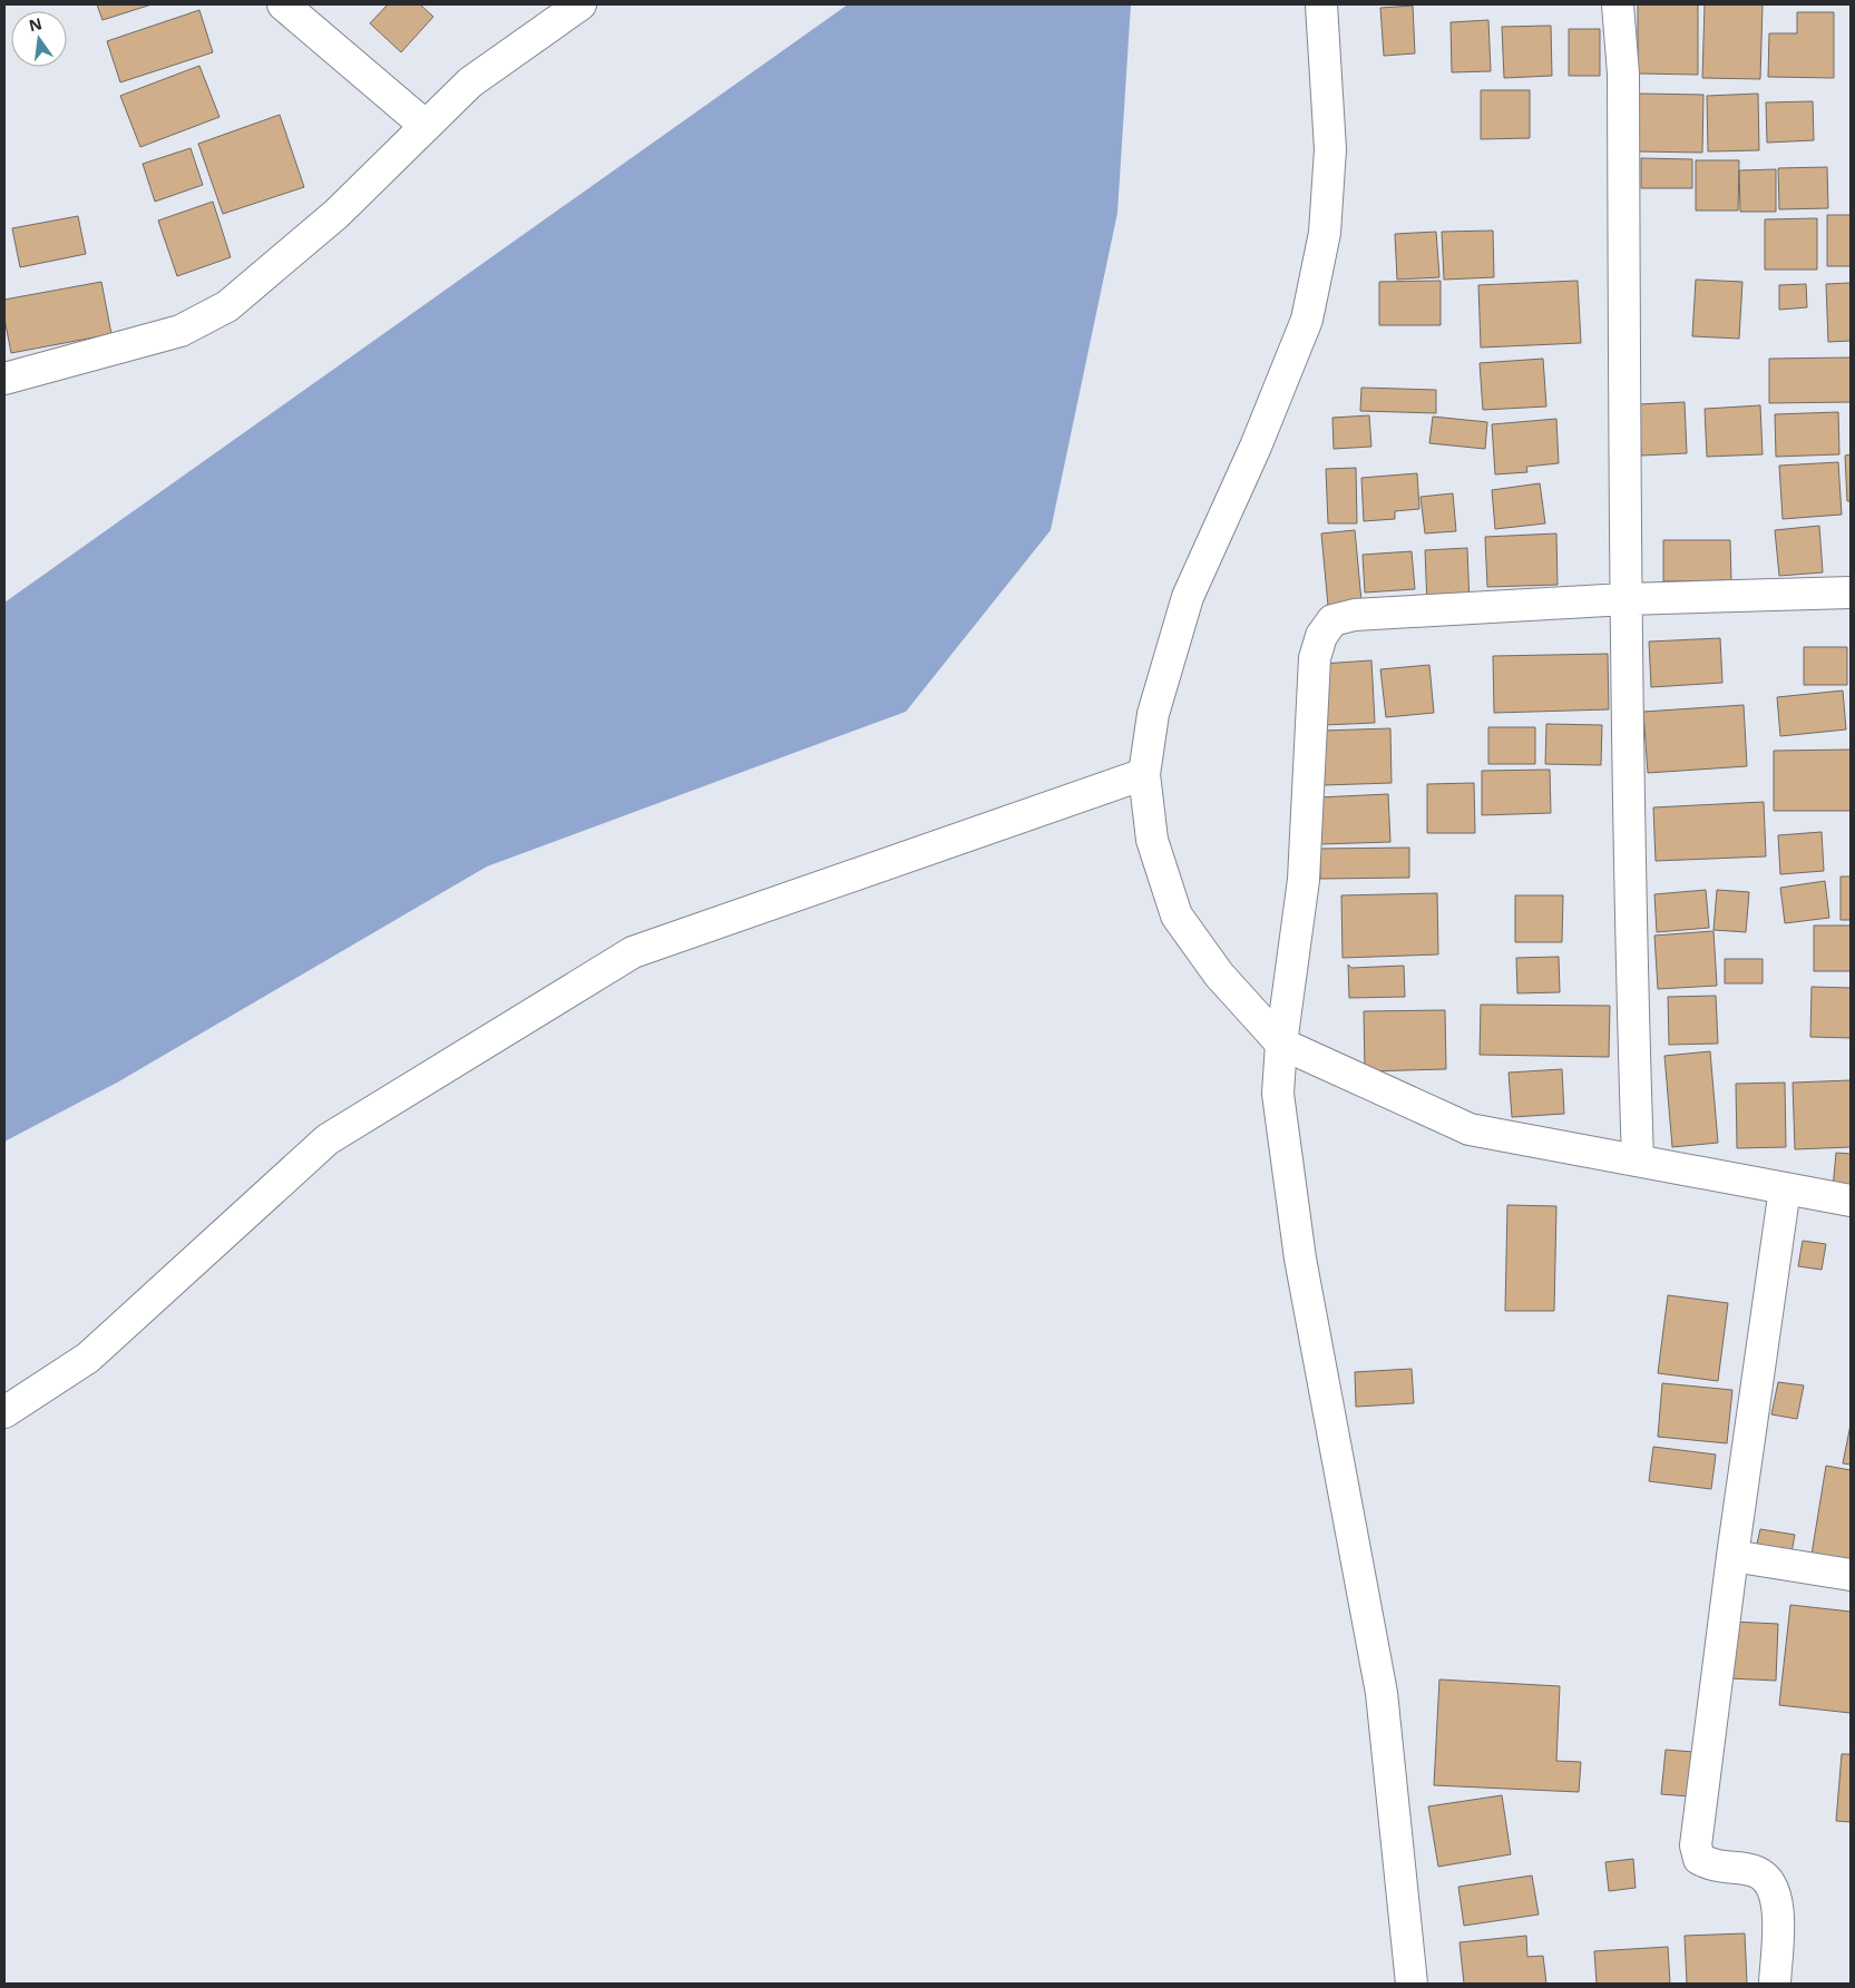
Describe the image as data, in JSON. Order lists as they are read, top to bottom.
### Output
{
  "north": "top"
}
